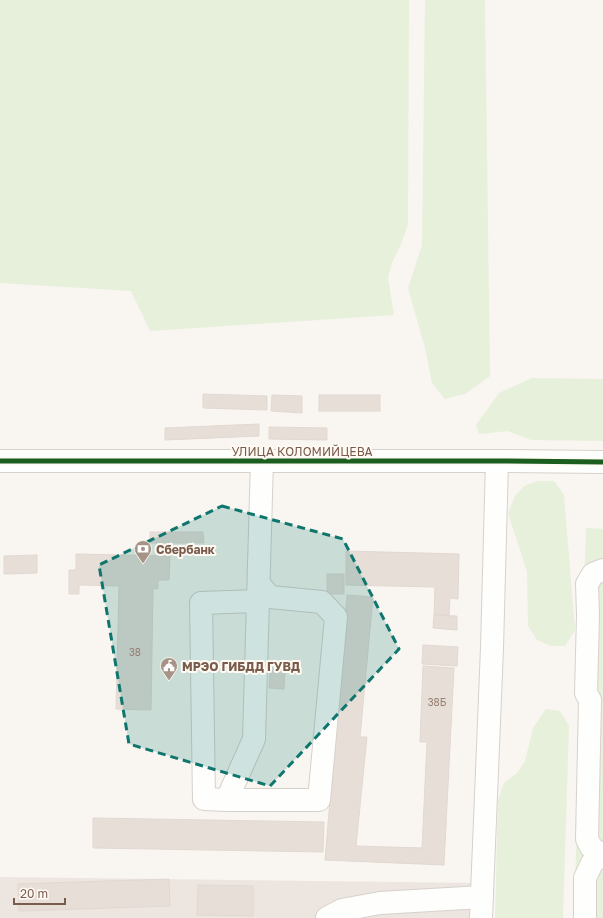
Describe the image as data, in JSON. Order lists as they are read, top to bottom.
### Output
{
  "streets": {
    "street": ["УЛИЦА КОЛОМИЙЦЕВА"]
  },
  "places": {
    "bank": ["Сбербанк"],
    "public building": ["МРЭО ГИБДД ГУВД"]
  },
  "house_numbers": ["38", "38Б"],
  "scale_bar": "20 m"
}
